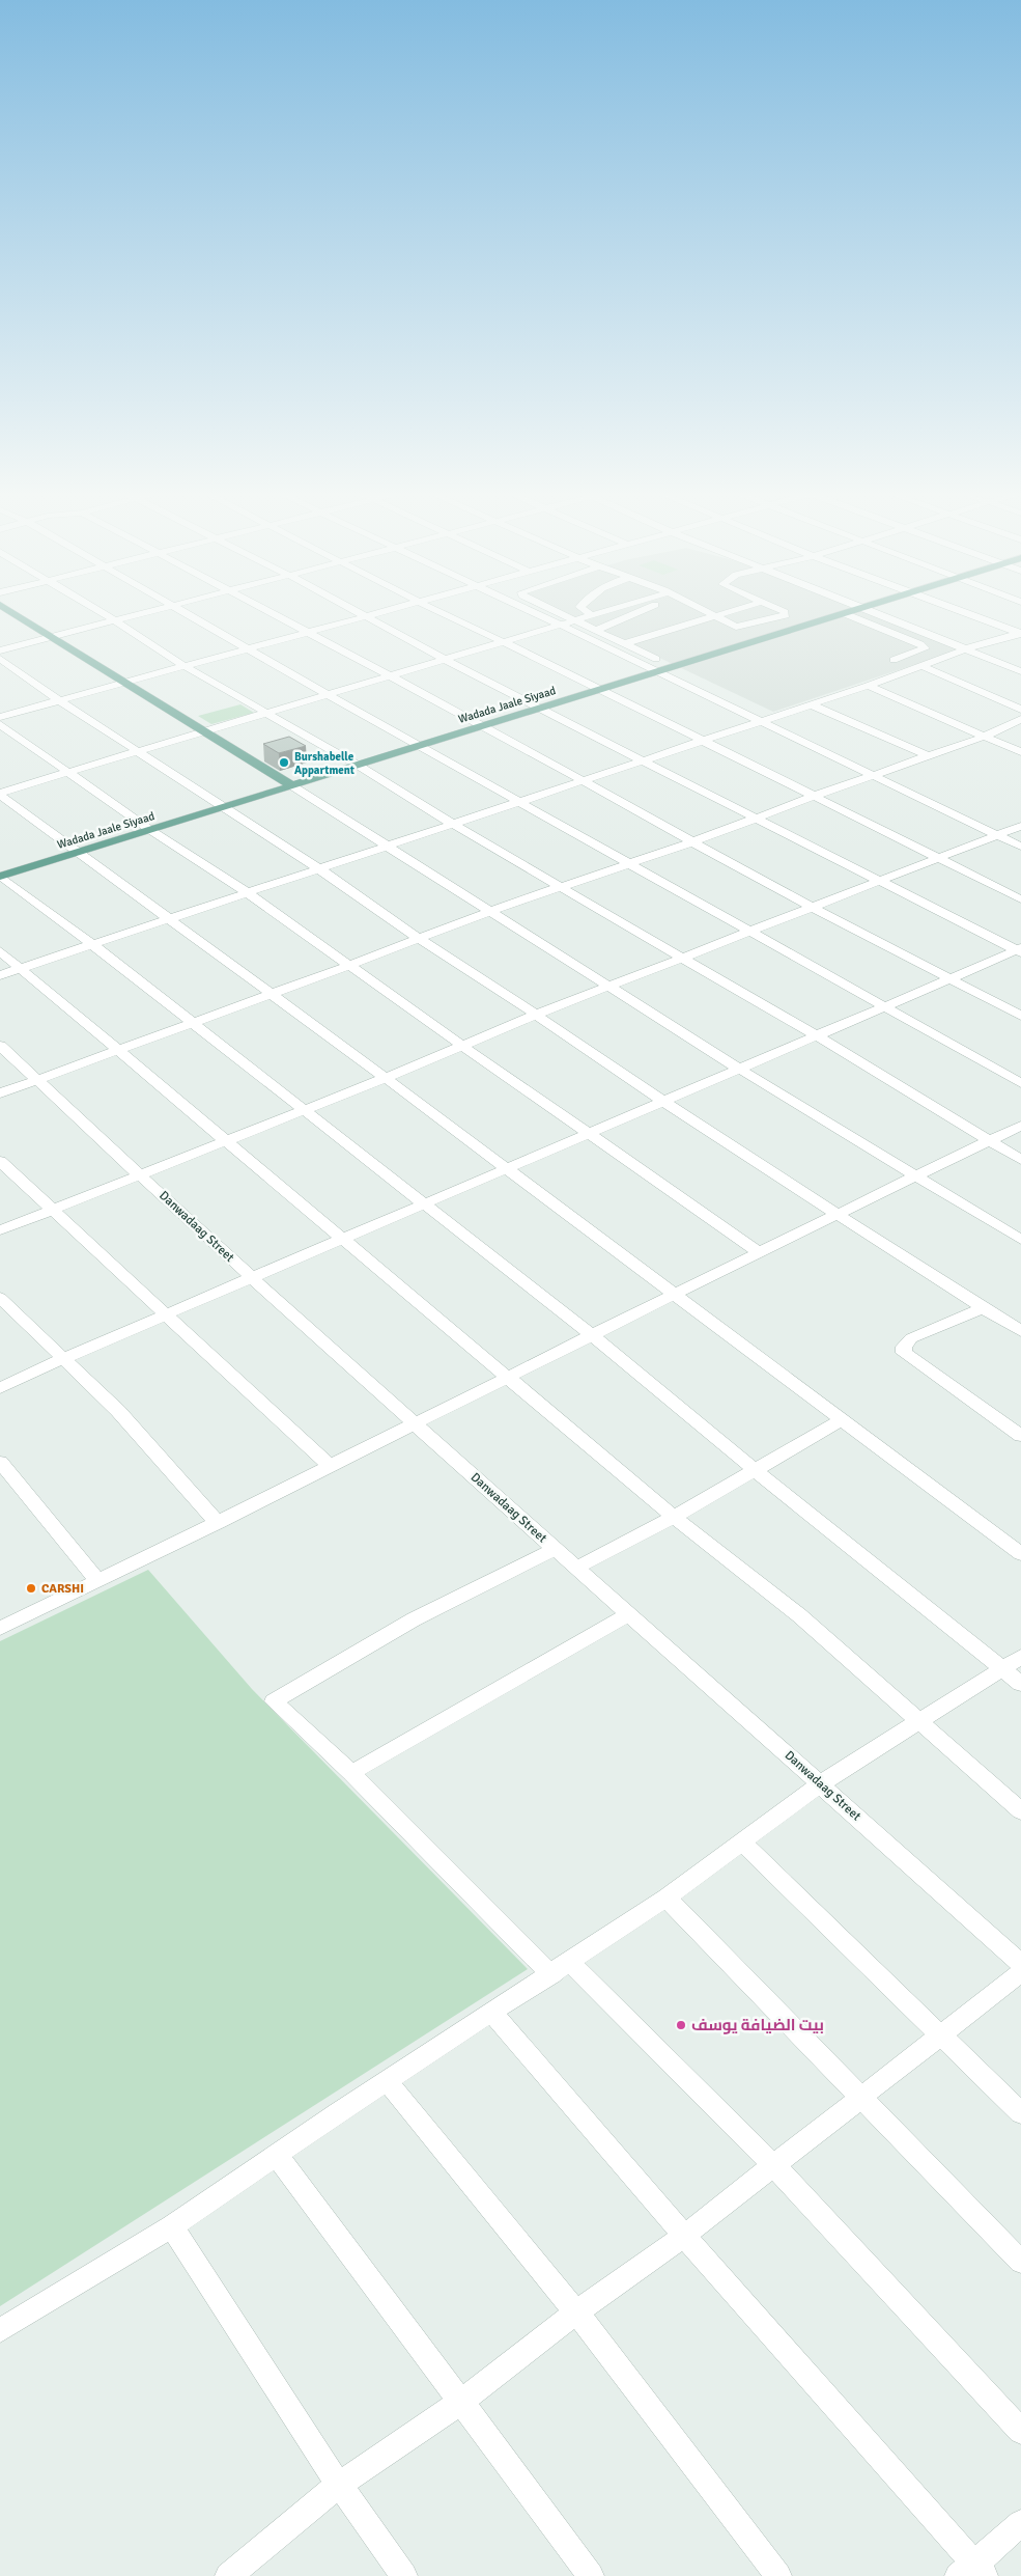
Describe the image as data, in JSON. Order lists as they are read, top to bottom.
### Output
{
  "streets": {
    "main road": ["Wadada Jaale Siyaad"],
    "street": ["Danwadaag Street"]
  },
  "places": ["Burshabelle Appartment", "CARSHI", "بيت الضيافة يوسف"]
}
